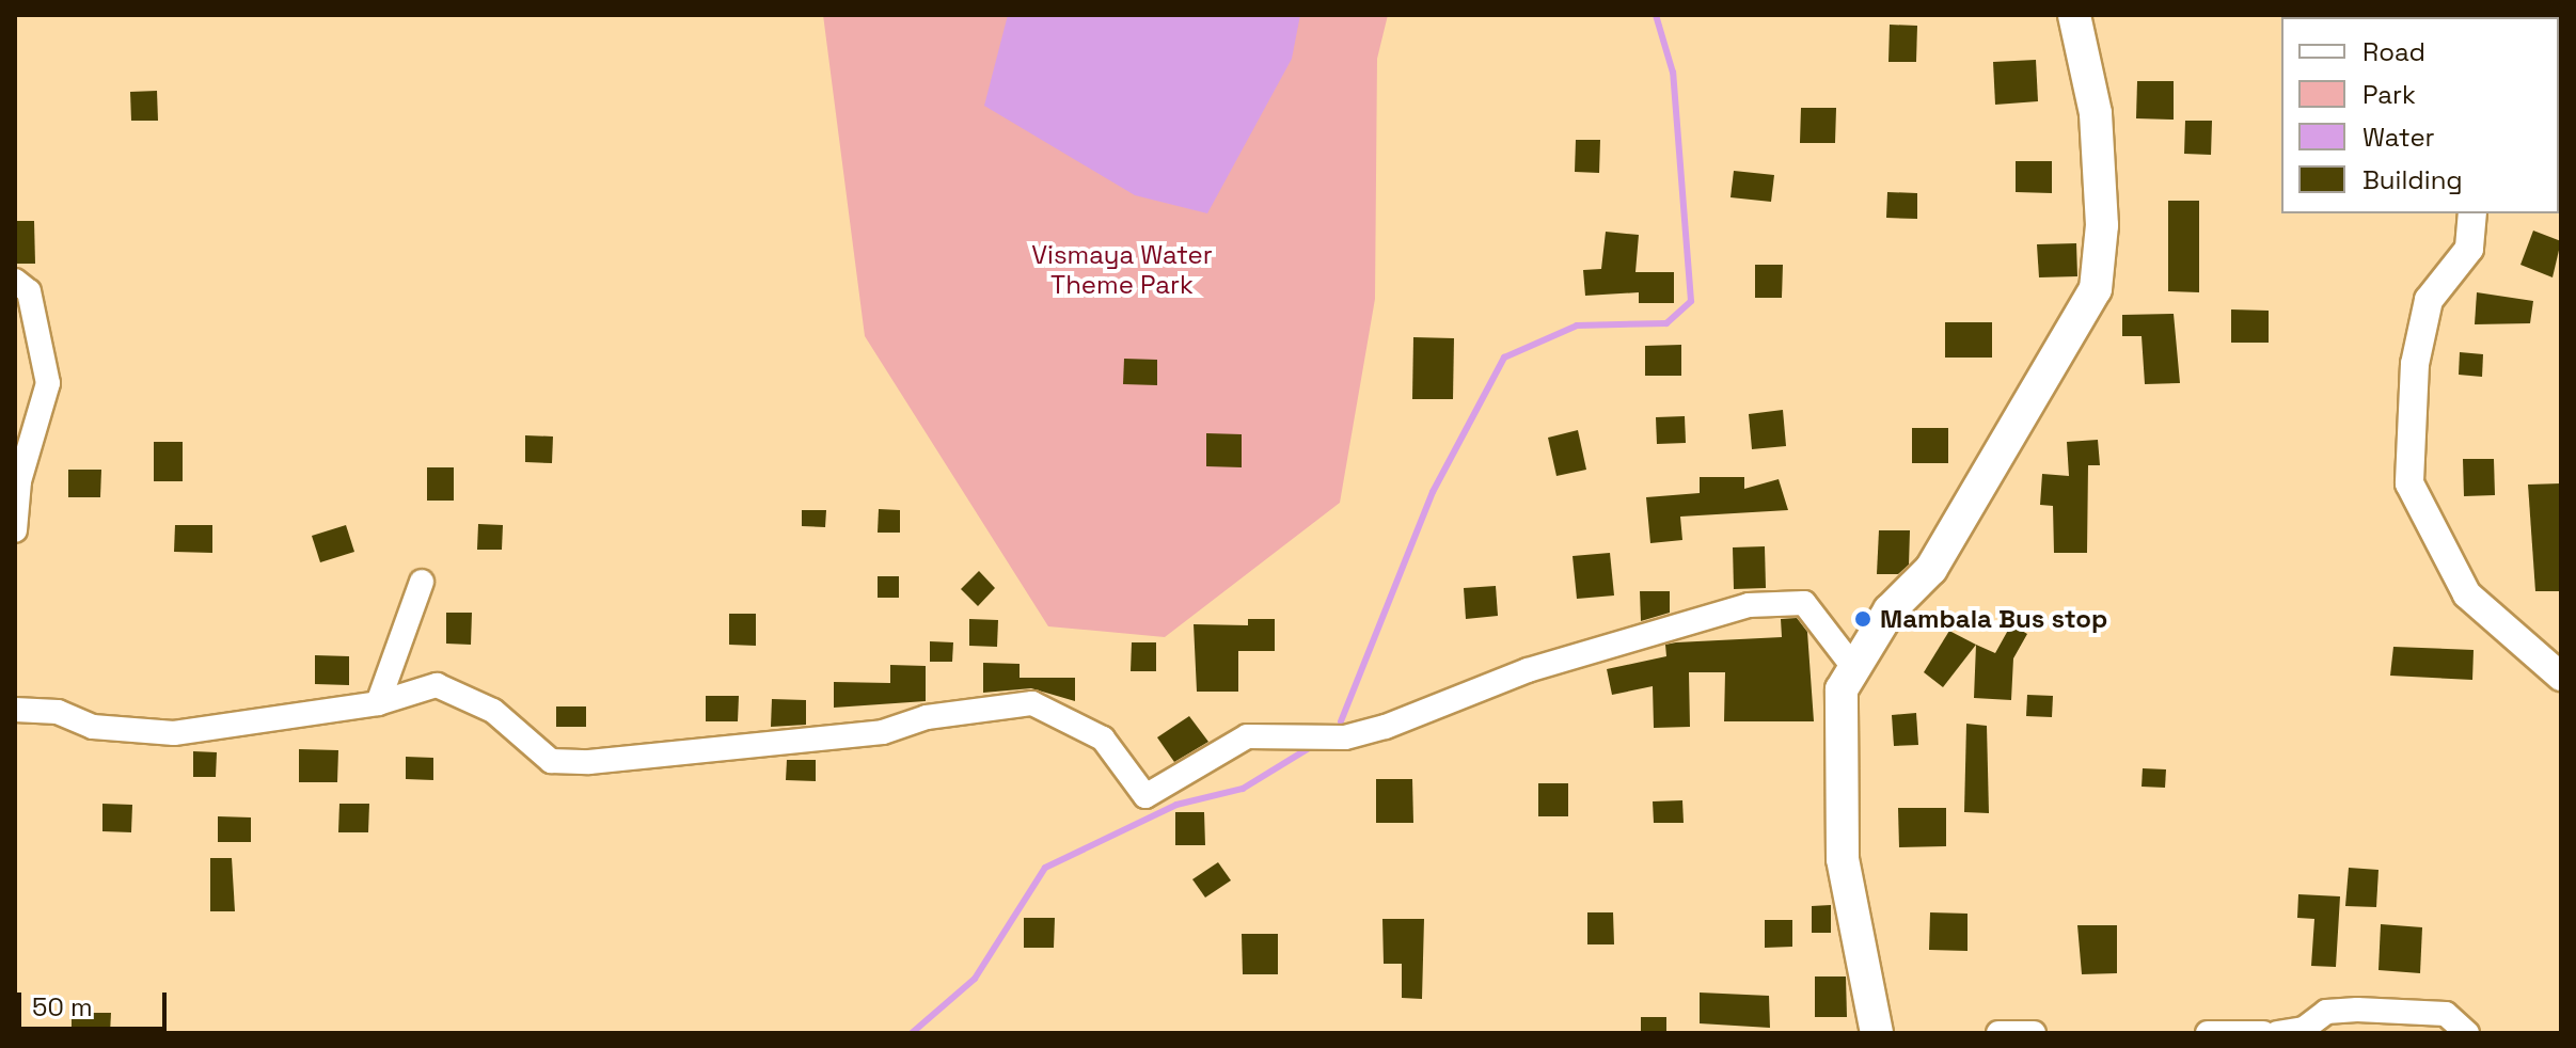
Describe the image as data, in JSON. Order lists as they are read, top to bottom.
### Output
{
  "parks": ["Vismaya Water Theme Park"],
  "places": ["Mambala Bus stop"],
  "legend": [
    "Road",
    "Park",
    "Water",
    "Building"
  ],
  "scale_bar": "50 m"
}
